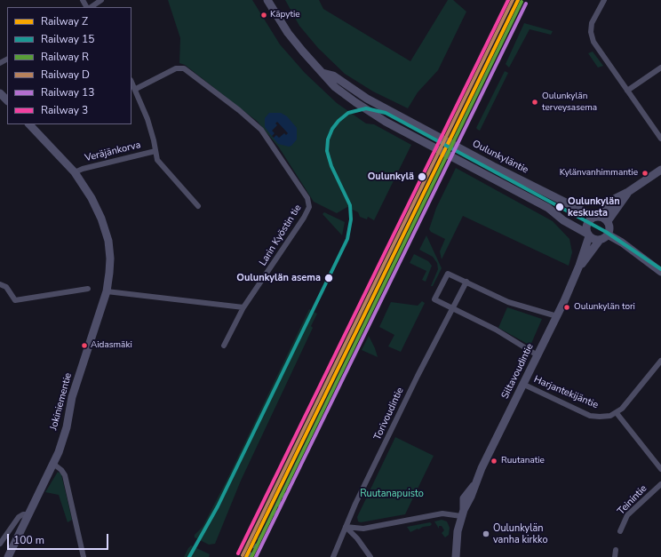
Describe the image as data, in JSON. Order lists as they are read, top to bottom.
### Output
{
  "streets": {
    "main road": ["Oulunkyläntie", "Siltavoudintie", "Jokiniementie"],
    "street": [
      "Veräjänkorva",
      "Larin Kyöstin tie",
      "Harjantekijäntie",
      "Torivoudintie",
      "Teinintie"
    ]
  },
  "crossings": [
    ["Veräjänkorva", "Jokiniementie"],
    ["Oulunkyläntie", "Siltavoudintie"],
    ["Siltavoudintie", "Harjantekijäntie"]
  ],
  "parks": ["Ruutanapuisto"],
  "places": [
    "Käpytie",
    "Oulunkylän terveysasema",
    "Kylänvanhimmantie",
    "Oulunkylä",
    "Oulunkylän keskusta",
    "Oulunkylän asema",
    "Oulunkylän tori",
    "Aidasmäki",
    "Ruutanatie",
    "Oulunkylän vanha kirkko"
  ],
  "lines": [
    "rail line Z",
    "rail line D",
    "rail line 3",
    "rail line R",
    "rail line 13",
    "rail line 15"
  ],
  "legend": [
    "Railway Z",
    "Railway 15",
    "Railway R",
    "Railway D",
    "Railway 13",
    "Railway 3"
  ],
  "scale_bar": "100 m"
}
